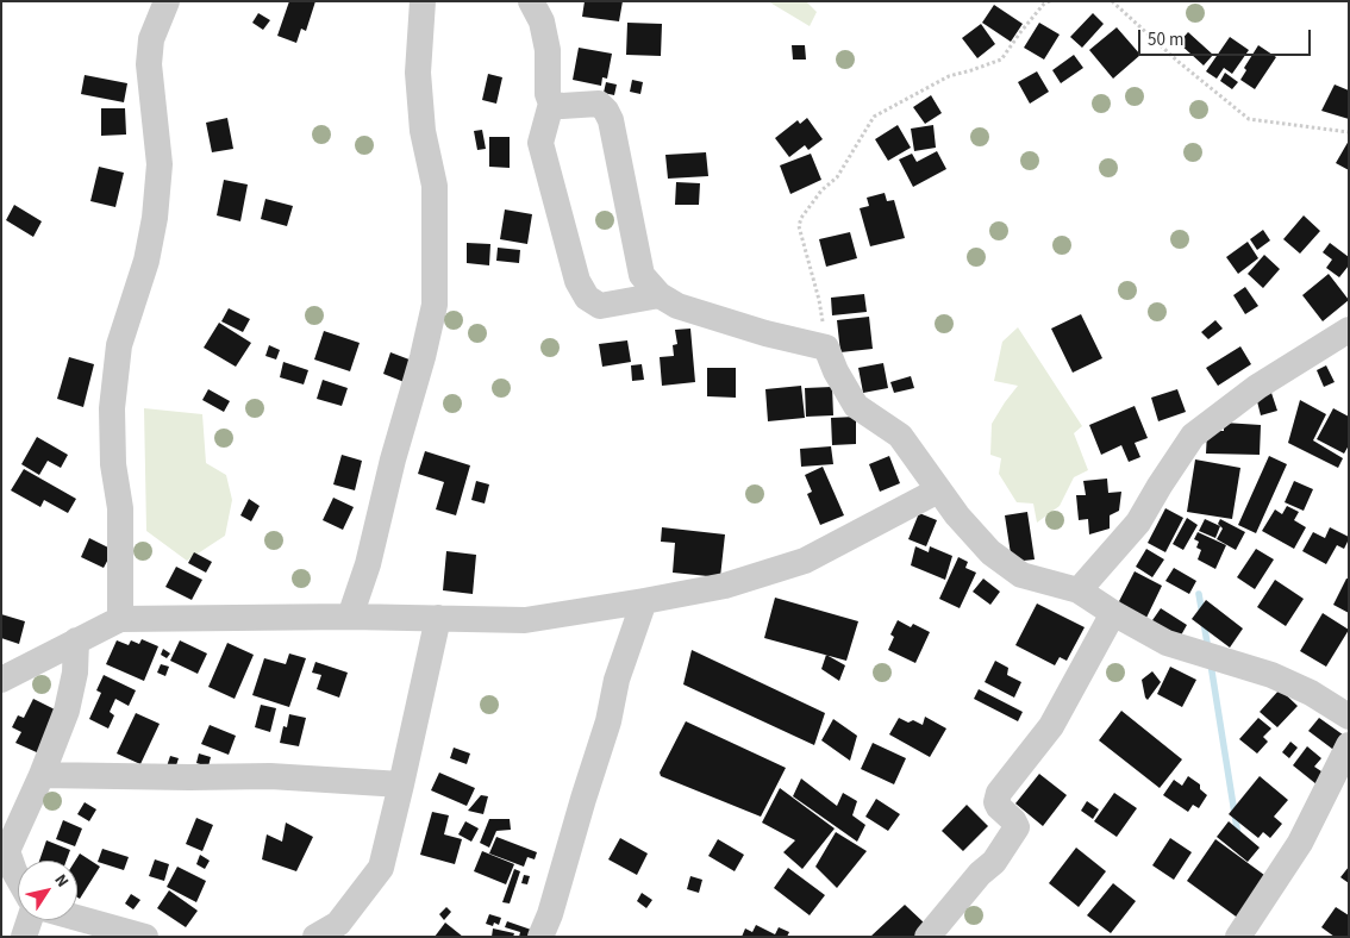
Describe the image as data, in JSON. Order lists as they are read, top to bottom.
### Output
{
  "scale_bar": "50 m",
  "north": "top right"
}
